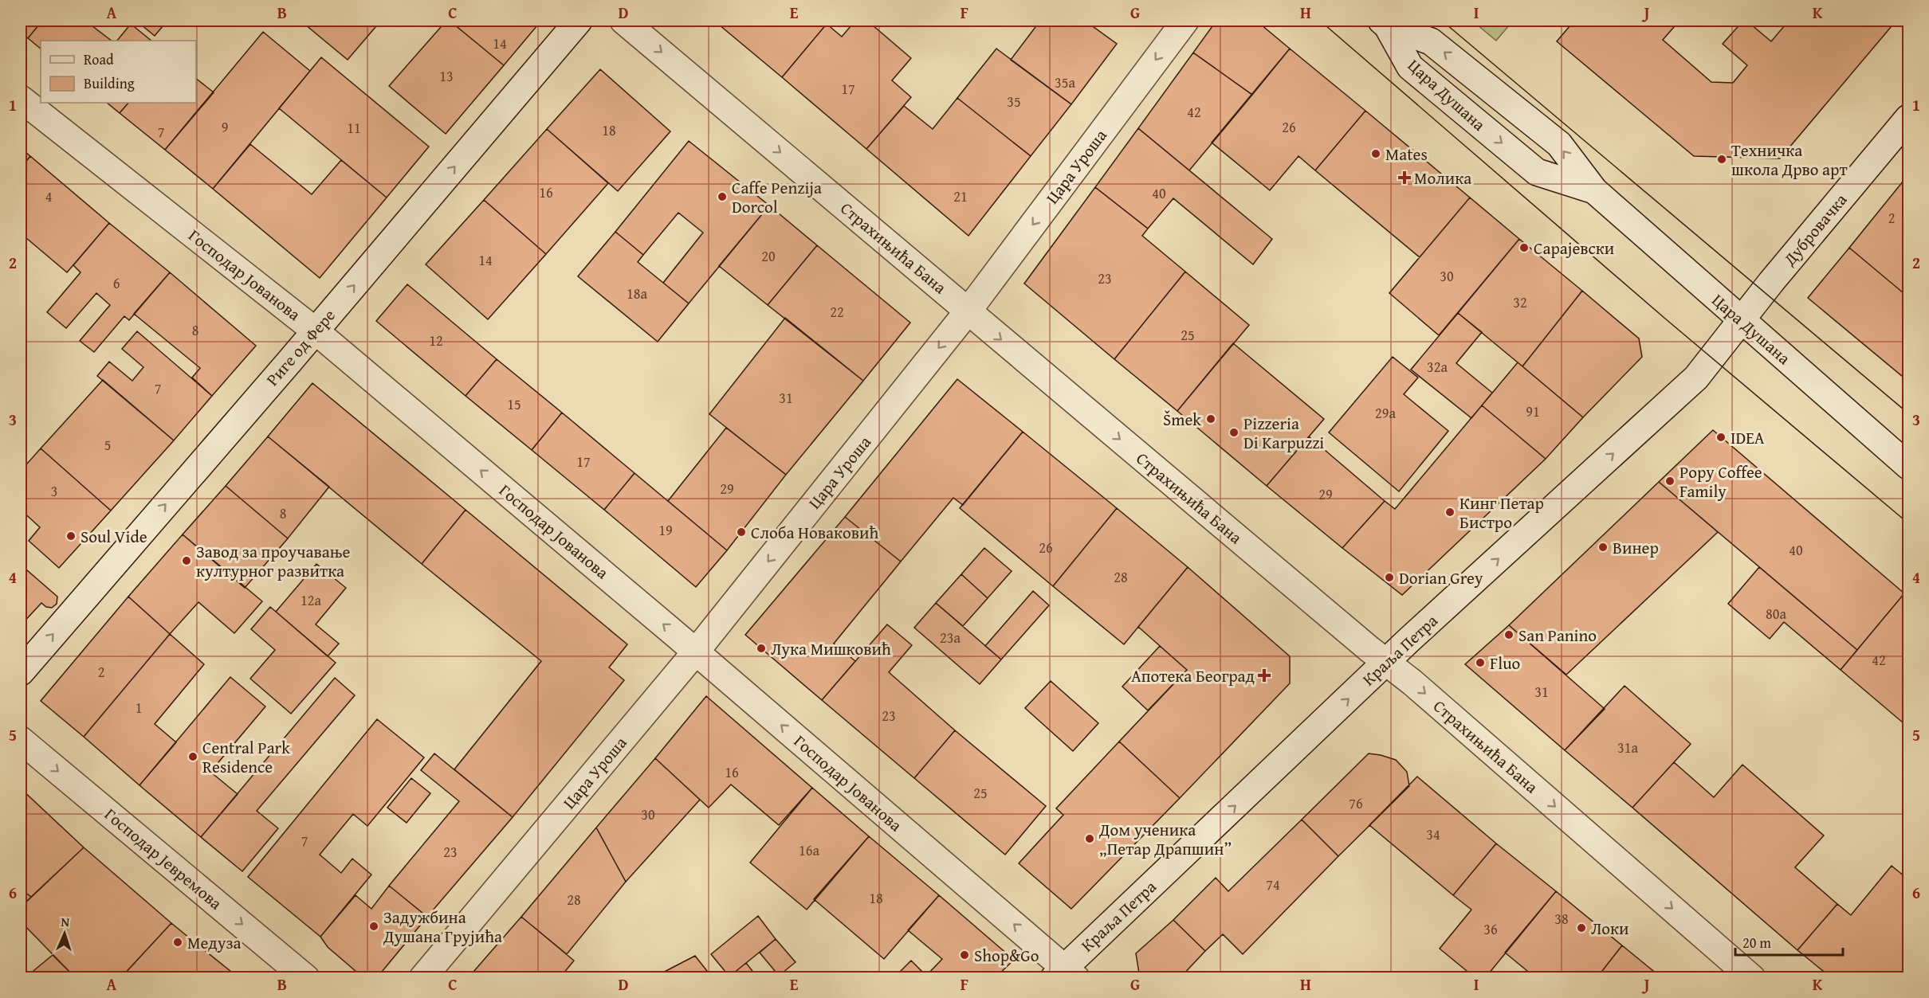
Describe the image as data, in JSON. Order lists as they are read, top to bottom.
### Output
{
  "streets": {
    "street": [
      "Цара Душана",
      "Цара Уроша",
      "Дубровачка",
      "Страхињића Бана",
      "Господар Јованова",
      "Риге од Фере",
      "Краља Петра",
      "Господар Јевремова"
    ]
  },
  "crossings": [
    ["Цара Душана", "Дубровачка"],
    ["Цара Душана", "Краља Петра"],
    ["Цара Уроша", "Страхињића Бана"],
    ["Цара Уроша", "Господар Јованова"],
    ["Дубровачка", "Краља Петра"],
    ["Страхињића Бана", "Краља Петра"],
    ["Господар Јованова", "Риге од Фере"],
    ["Господар Јованова", "Краља Петра"]
  ],
  "one_way": [
    "Цара Уроша",
    "Страхињића Бана",
    "Господар Јованова",
    "Риге од Фере",
    "Краља Петра",
    "Господар Јевремова"
  ],
  "places": {
    "other": [
      "Mates",
      "Техничка школа Дрво арт",
      "Caffe Penzija Dorcol",
      "Сарајевски",
      "Šmek",
      "Pizzeria Di Karpuzzi",
      "IDEA",
      "Popy Coffee Family",
      "Кинг Петар Бистро",
      "Слоба Новаковић",
      "Soul Vide",
      "Винер",
      "Завод за проучавање културног развитка",
      "Dorian Grey",
      "San Panino",
      "Лука Мишковић",
      "Fluo",
      "Central Park Residence",
      "Дом ученика „Петар Драпшин”",
      "Задужбина Душана Грујића",
      "Локи",
      "Медуза",
      "Shop&Go"
    ],
    "health": ["Молика", "Апотека Београд"]
  },
  "house_numbers": [
    "14",
    "13",
    "35a",
    "17",
    "35",
    "42",
    "9",
    "26",
    "11",
    "18",
    "7",
    "16",
    "40",
    "4",
    "21",
    "2",
    "20",
    "14",
    "30",
    "23",
    "6",
    "18a",
    "32",
    "22",
    "8",
    "25",
    "12",
    "32a",
    "7",
    "31",
    "15",
    "91",
    "29a",
    "5",
    "17",
    "29",
    "3",
    "29",
    "8",
    "19",
    "26",
    "40",
    "28",
    "12a",
    "80a",
    "23a",
    "42",
    "2",
    "31",
    "1",
    "23",
    "31a",
    "16",
    "25",
    "76",
    "30",
    "34",
    "7",
    "16a",
    "23",
    "74",
    "18",
    "28",
    "38",
    "36"
  ],
  "legend": ["Road", "Building"],
  "scale_bar": "20 m",
  "north": "top",
  "grid": {
    "columns": [
      "A",
      "B",
      "C",
      "D",
      "E",
      "F",
      "G",
      "H",
      "I",
      "J",
      "K"
    ],
    "rows": [
      "1",
      "2",
      "3",
      "4",
      "5",
      "6"
    ]
  }
}
